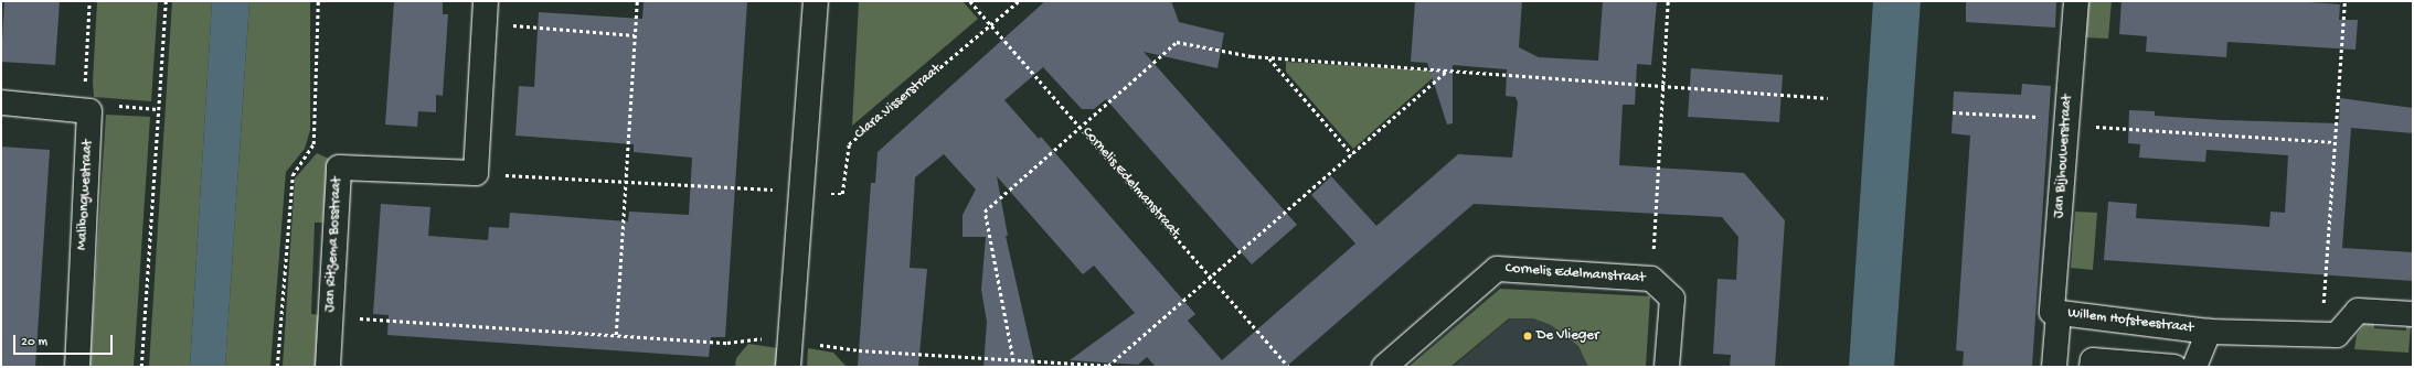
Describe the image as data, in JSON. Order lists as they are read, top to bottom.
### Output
{
  "streets": {
    "street": [
      "Jan Bijhouwerstraat",
      "Cornelis Edelmanstraat",
      "Malibongwestraat",
      "Jan Ritzema Bosstraat",
      "Willem Hofsteestraat"
    ],
    "path": ["Clara Visserstraat"]
  },
  "crossings": [
    ["Clara Visserstraat", "Cornelis Edelmanstraat"],
    ["Jan Bijhouwerstraat", "Willem Hofsteestraat"]
  ],
  "places": ["De Vlieger"],
  "scale_bar": "20 m"
}
